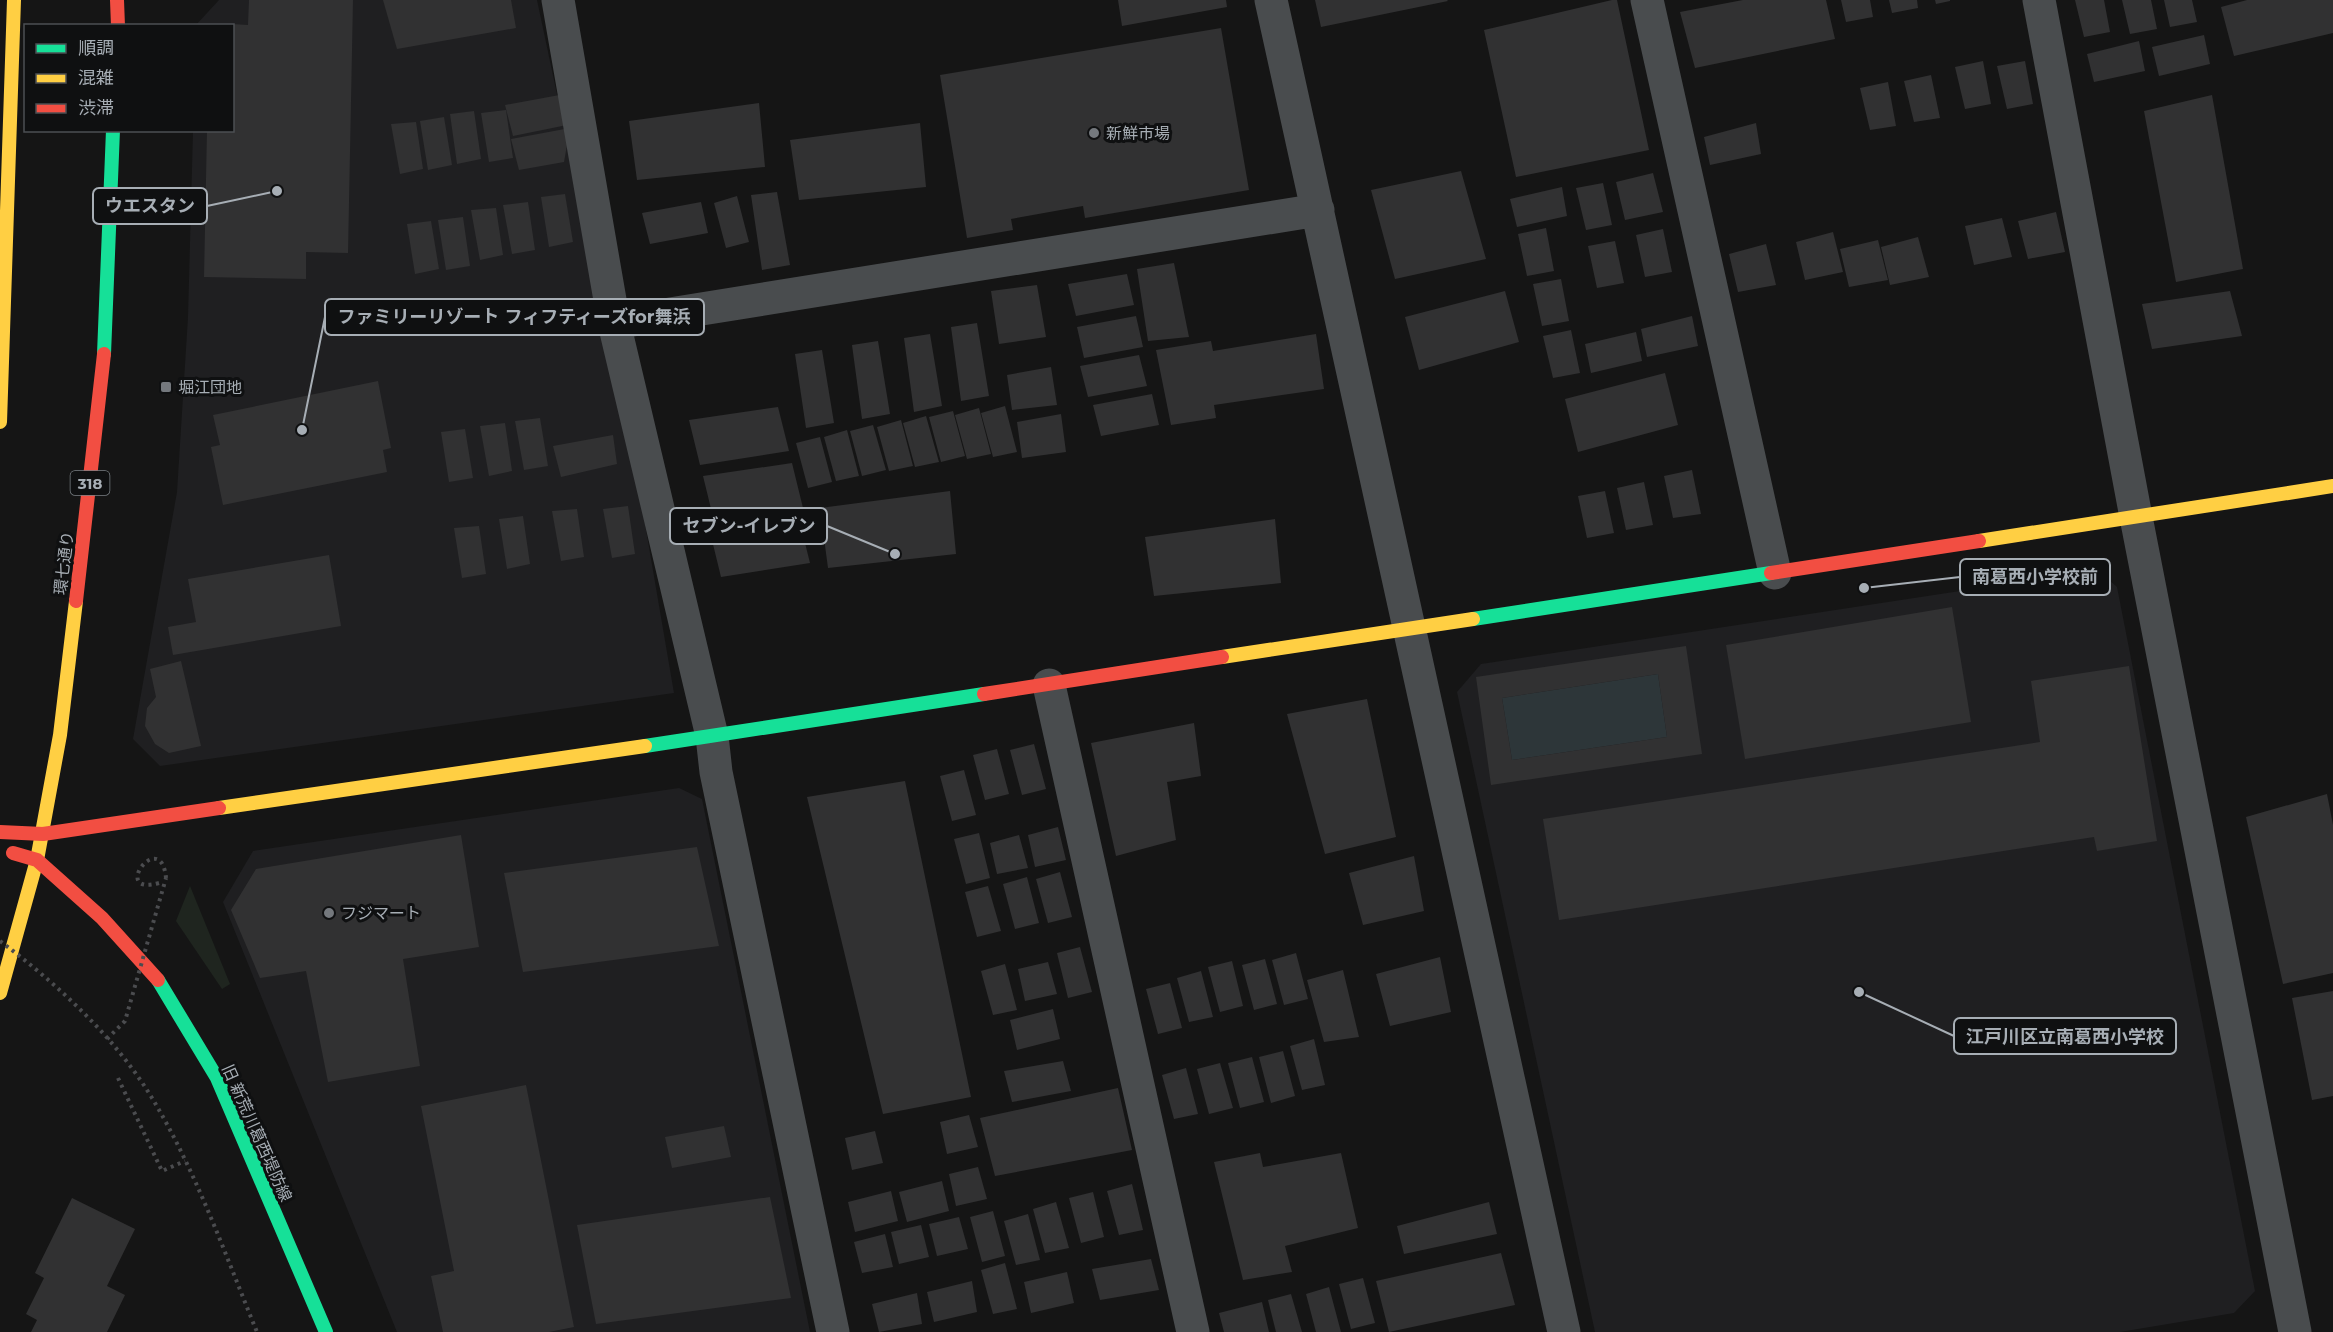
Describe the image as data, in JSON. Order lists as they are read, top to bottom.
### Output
{
  "streets": {
    "street": ["318", "環七通り", "旧 新荒川葛西堤防線"]
  },
  "crossings": [
    ["環七通り", "旧 新荒川葛西堤防線"]
  ],
  "places": {
    "other": [
      "新鮮市場",
      "ウエスタン",
      "ファミリーリゾート フィフティーズfor舞浜",
      "セブン-イレブン",
      "南葛西小学校前",
      "フジマート",
      "江戸川区立南葛西小学校"
    ],
    "transit": ["堀江団地"]
  },
  "legend": ["順調", "混雑", "渋滞"]
}
